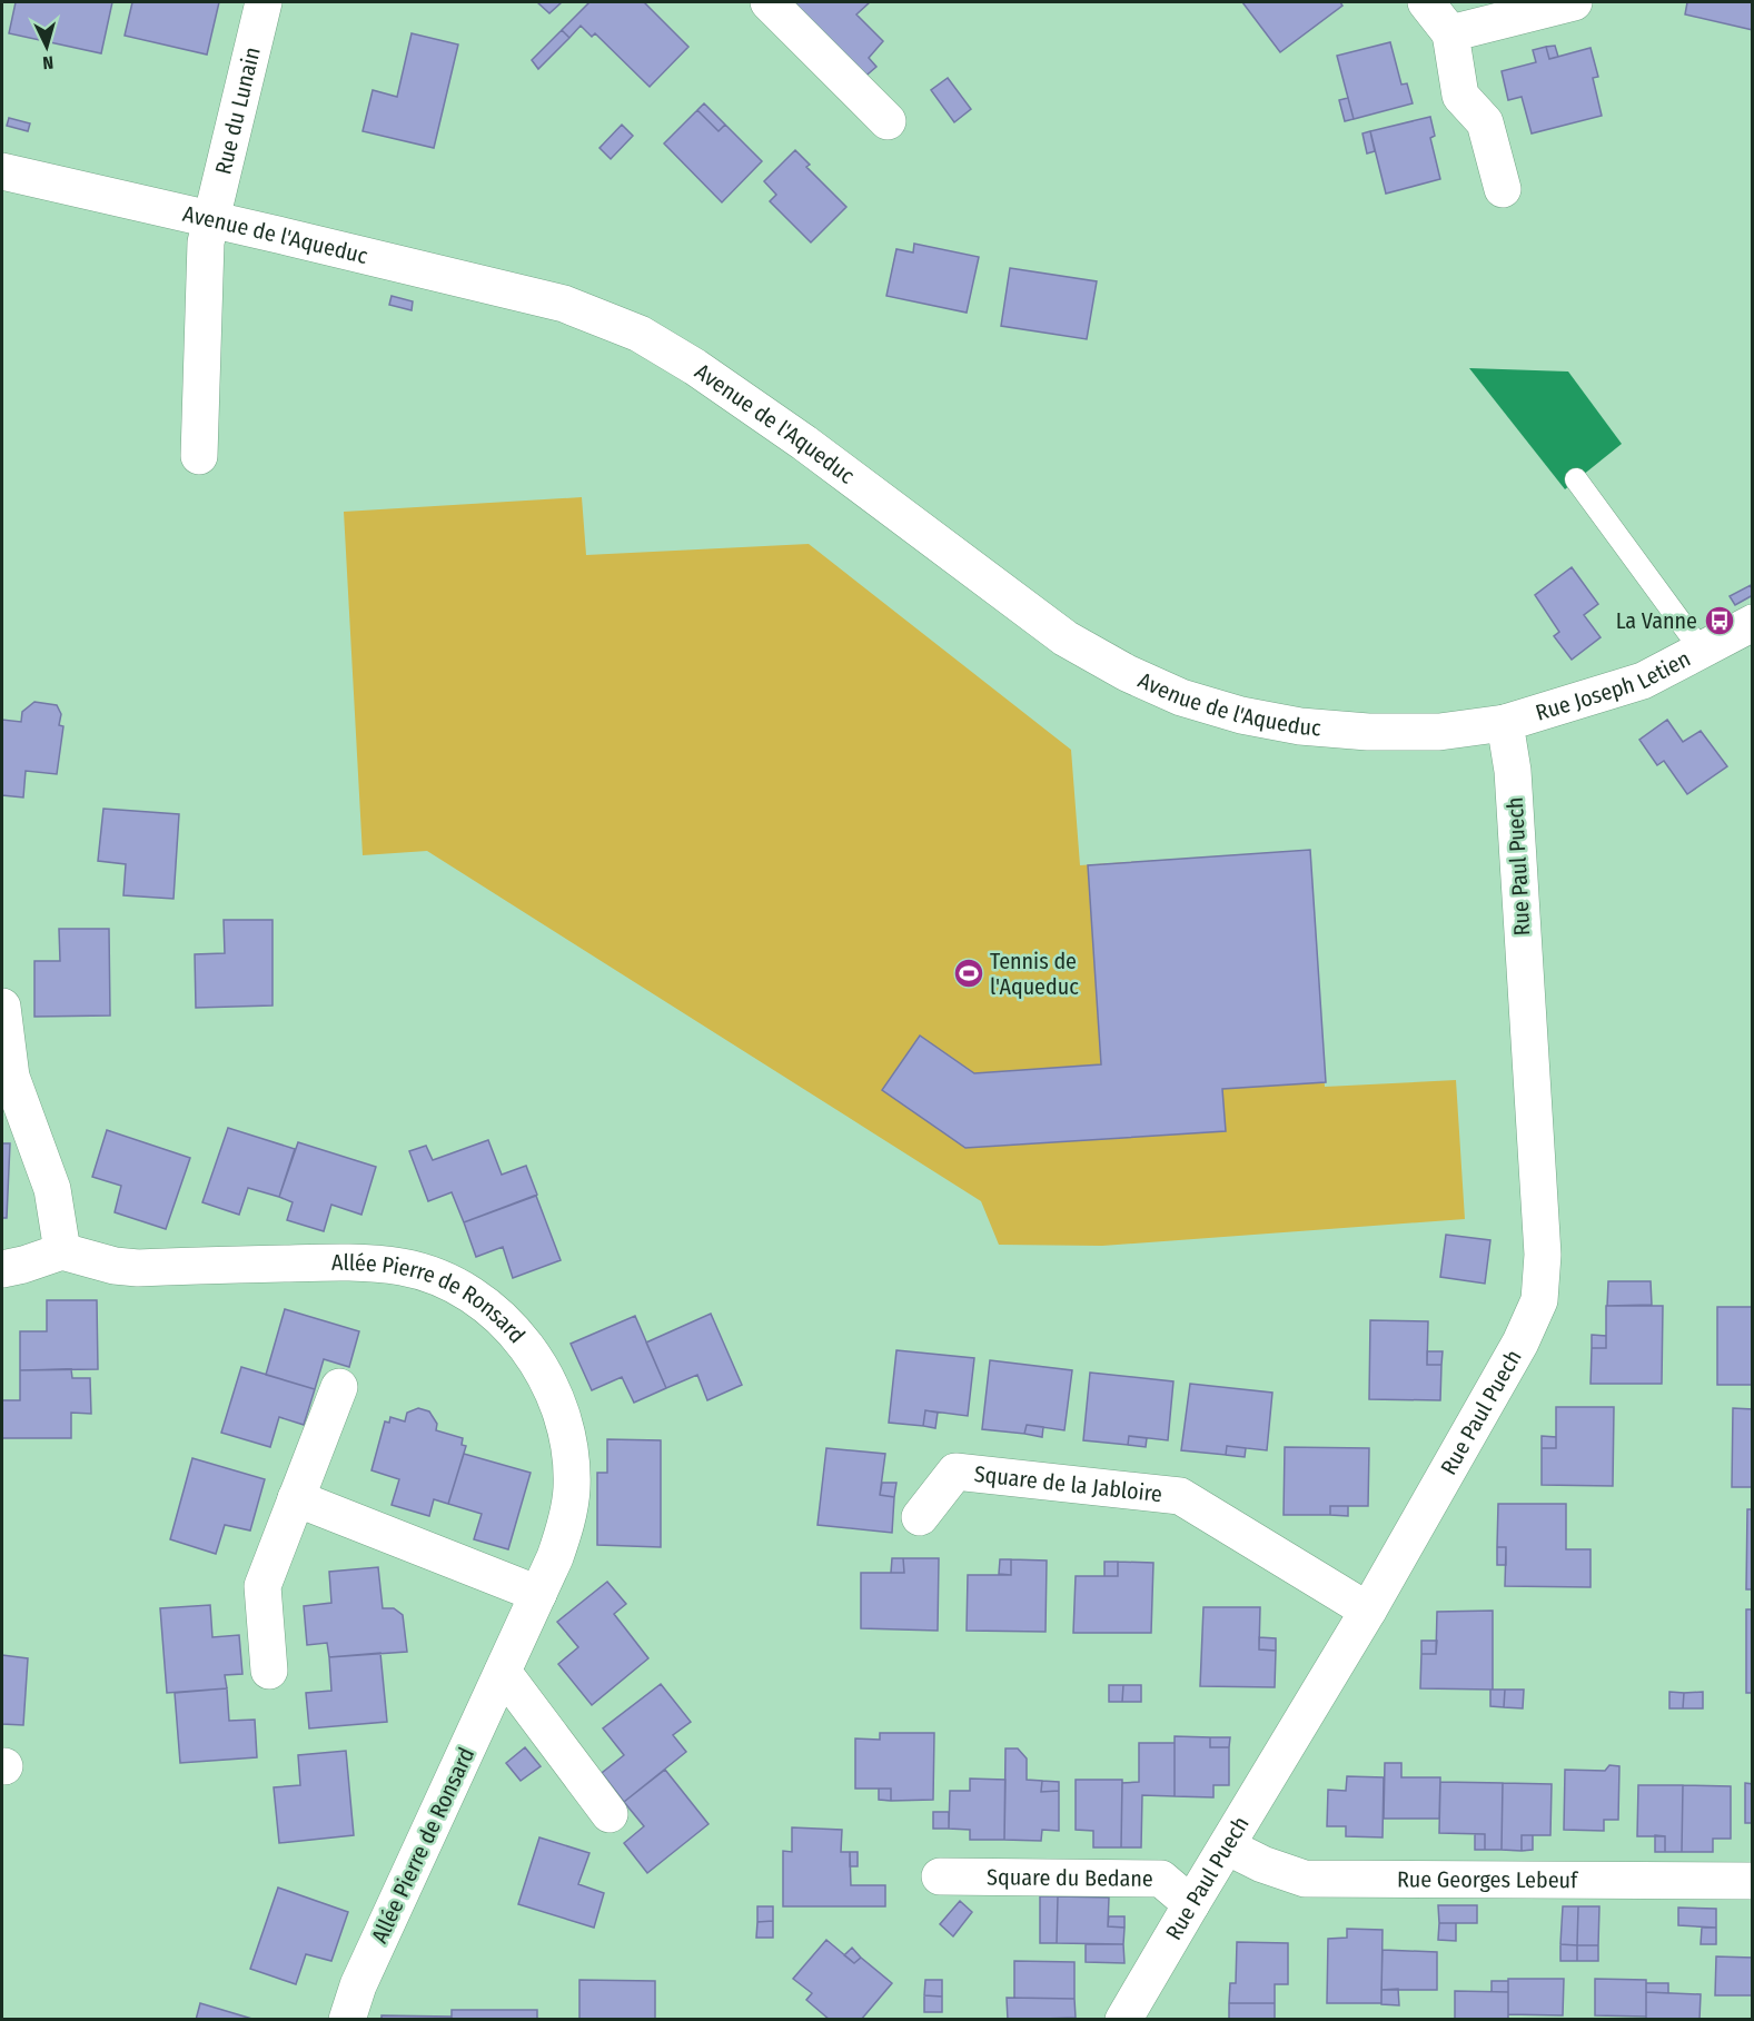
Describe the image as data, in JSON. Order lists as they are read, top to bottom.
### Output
{
  "streets": {
    "street": [
      "Rue du Lunain",
      "Avenue de l'Aqueduc",
      "Rue Joseph Letien",
      "Rue Paul Puech",
      "Allée Pierre de Ronsard",
      "Square de la Jabloire",
      "Square du Bedane",
      "Rue Georges Lebeuf"
    ]
  },
  "crossings": [
    ["Rue du Lunain", "Avenue de l'Aqueduc"],
    ["Avenue de l'Aqueduc", "Rue Joseph Letien"],
    ["Avenue de l'Aqueduc", "Rue Paul Puech"],
    ["Rue Joseph Letien", "Rue Paul Puech"],
    ["Rue Paul Puech", "Square de la Jabloire"],
    ["Rue Paul Puech", "Square du Bedane"],
    ["Rue Paul Puech", "Rue Georges Lebeuf"]
  ],
  "places": {
    "bus stop": ["La Vanne"],
    "sports": ["Tennis de l'Aqueduc"]
  },
  "north": "bottom"
}
